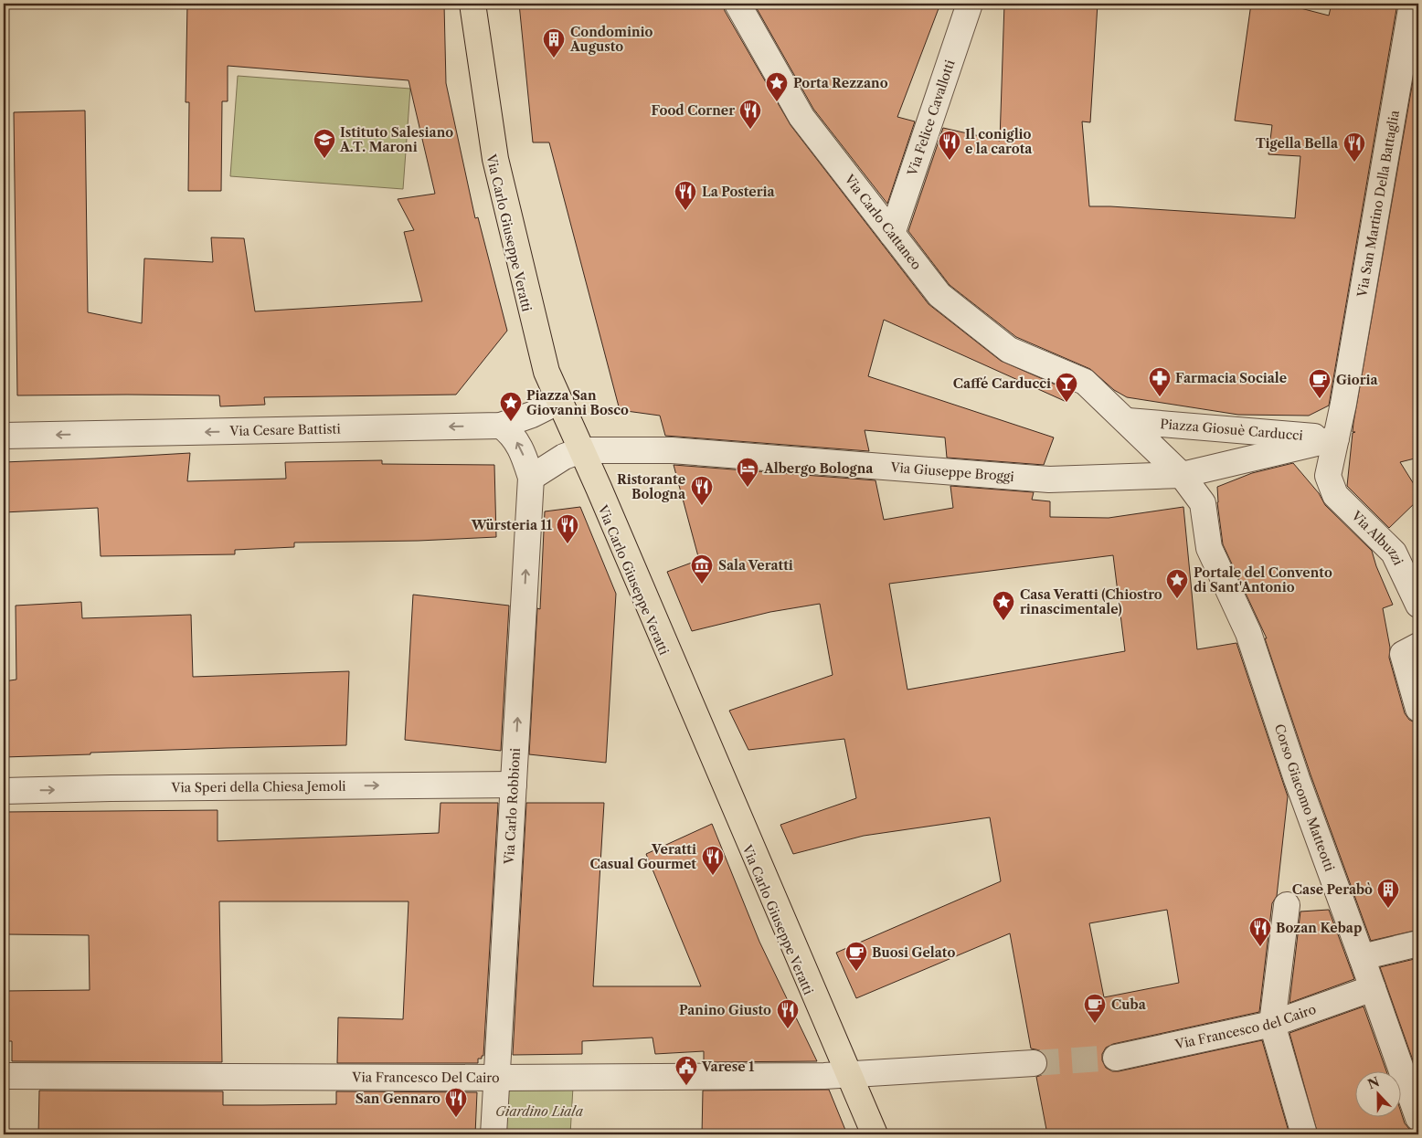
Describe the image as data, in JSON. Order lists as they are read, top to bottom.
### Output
{
  "streets": {
    "main road": ["Via Carlo Giuseppe Veratti"],
    "street": [
      "Via Felice Cavallotti",
      "Via San Martino Della Battaglia",
      "Via Carlo Cattaneo",
      "Piazza Giosuè Carducci",
      "Via Cesare Battisti",
      "Via Giuseppe Broggi",
      "Via Albuzzi",
      "Via Speri della Chiesa Jemoli",
      "Corso Giacomo Matteotti",
      "Via Carlo Robbioni",
      "Via Francesco del Cairo",
      "Via Francesco Del Cairo"
    ]
  },
  "crossings": [
    ["Via Felice Cavallotti", "Via Carlo Cattaneo"],
    ["Via San Martino Della Battaglia", "Piazza Giosuè Carducci"],
    ["Via San Martino Della Battaglia", "Via Albuzzi"],
    ["Via Carlo Cattaneo", "Piazza Giosuè Carducci"],
    ["Via Carlo Giuseppe Veratti", "Via Cesare Battisti"],
    ["Via Carlo Giuseppe Veratti", "Via Giuseppe Broggi"],
    ["Via Carlo Giuseppe Veratti", "Via Francesco Del Cairo"],
    ["Piazza Giosuè Carducci", "Via Giuseppe Broggi"],
    ["Piazza Giosuè Carducci", "Via Albuzzi"],
    ["Piazza Giosuè Carducci", "Corso Giacomo Matteotti"],
    ["Via Speri della Chiesa Jemoli", "Via Carlo Robbioni"],
    ["Corso Giacomo Matteotti", "Via Francesco del Cairo"],
    ["Via Carlo Robbioni", "Via Francesco Del Cairo"]
  ],
  "one_way": ["Via Cesare Battisti", "Via Speri della Chiesa Jemoli", "Via Carlo Robbioni"],
  "parks": ["Giardino Liala"],
  "places": {
    "building": ["Condominio Augusto", "Case Perabò"],
    "place": [
      "Porta Rezzano",
      "Piazza San Giovanni Bosco",
      "Portale del Convento di Sant'Antonio",
      "Casa Veratti (Chiostro rinascimentale)"
    ],
    "restaurant": [
      "Food Corner",
      "Il coniglio e la carota",
      "Tigella Bella",
      "La Posteria",
      "Ristorante Bologna",
      "Würsteria 11",
      "Veratti Casual Gourmet",
      "Bozan Kebap",
      "Panino Giusto",
      "San Gennaro"
    ],
    "school or university": ["Istituto Salesiano A.T. Maroni"],
    "pharmacy": ["Farmacia Sociale"],
    "cafe": ["Gioria", "Buosi Gelato", "Cuba"],
    "bar": ["Caffé Carducci"],
    "hotel": ["Albergo Bologna"],
    "museum": ["Sala Veratti"],
    "public building": ["Varese 1"]
  },
  "north": "top"
}
